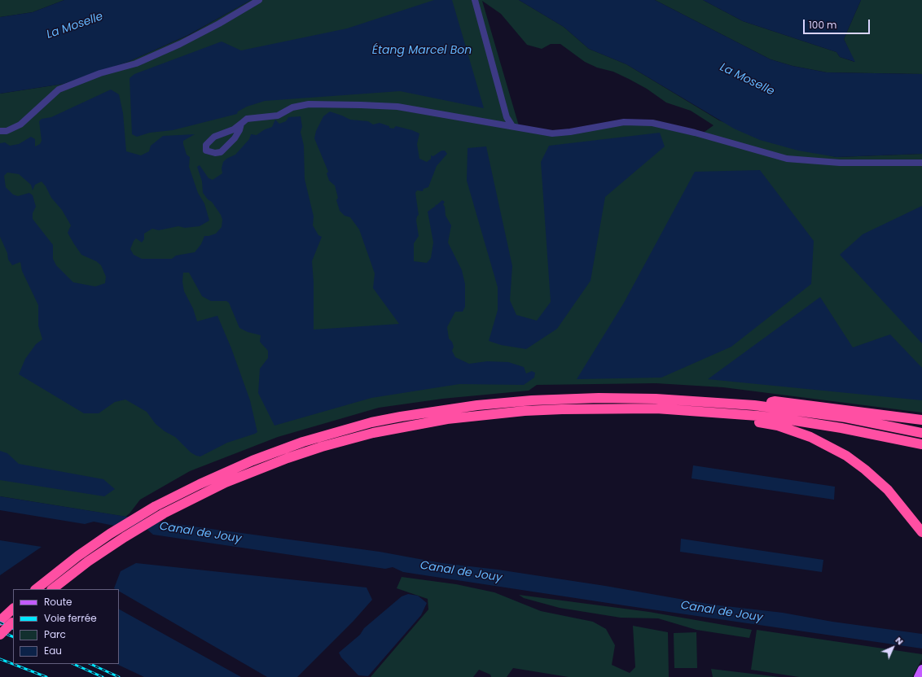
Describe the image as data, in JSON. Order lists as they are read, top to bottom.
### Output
{
  "water": ["La Moselle", "Étang Marcel Bon", "Canal de Jouy"],
  "legend": [
    "Route",
    "Voie ferrée",
    "Parc",
    "Eau"
  ],
  "scale_bar": "100 m",
  "north": "top right"
}
